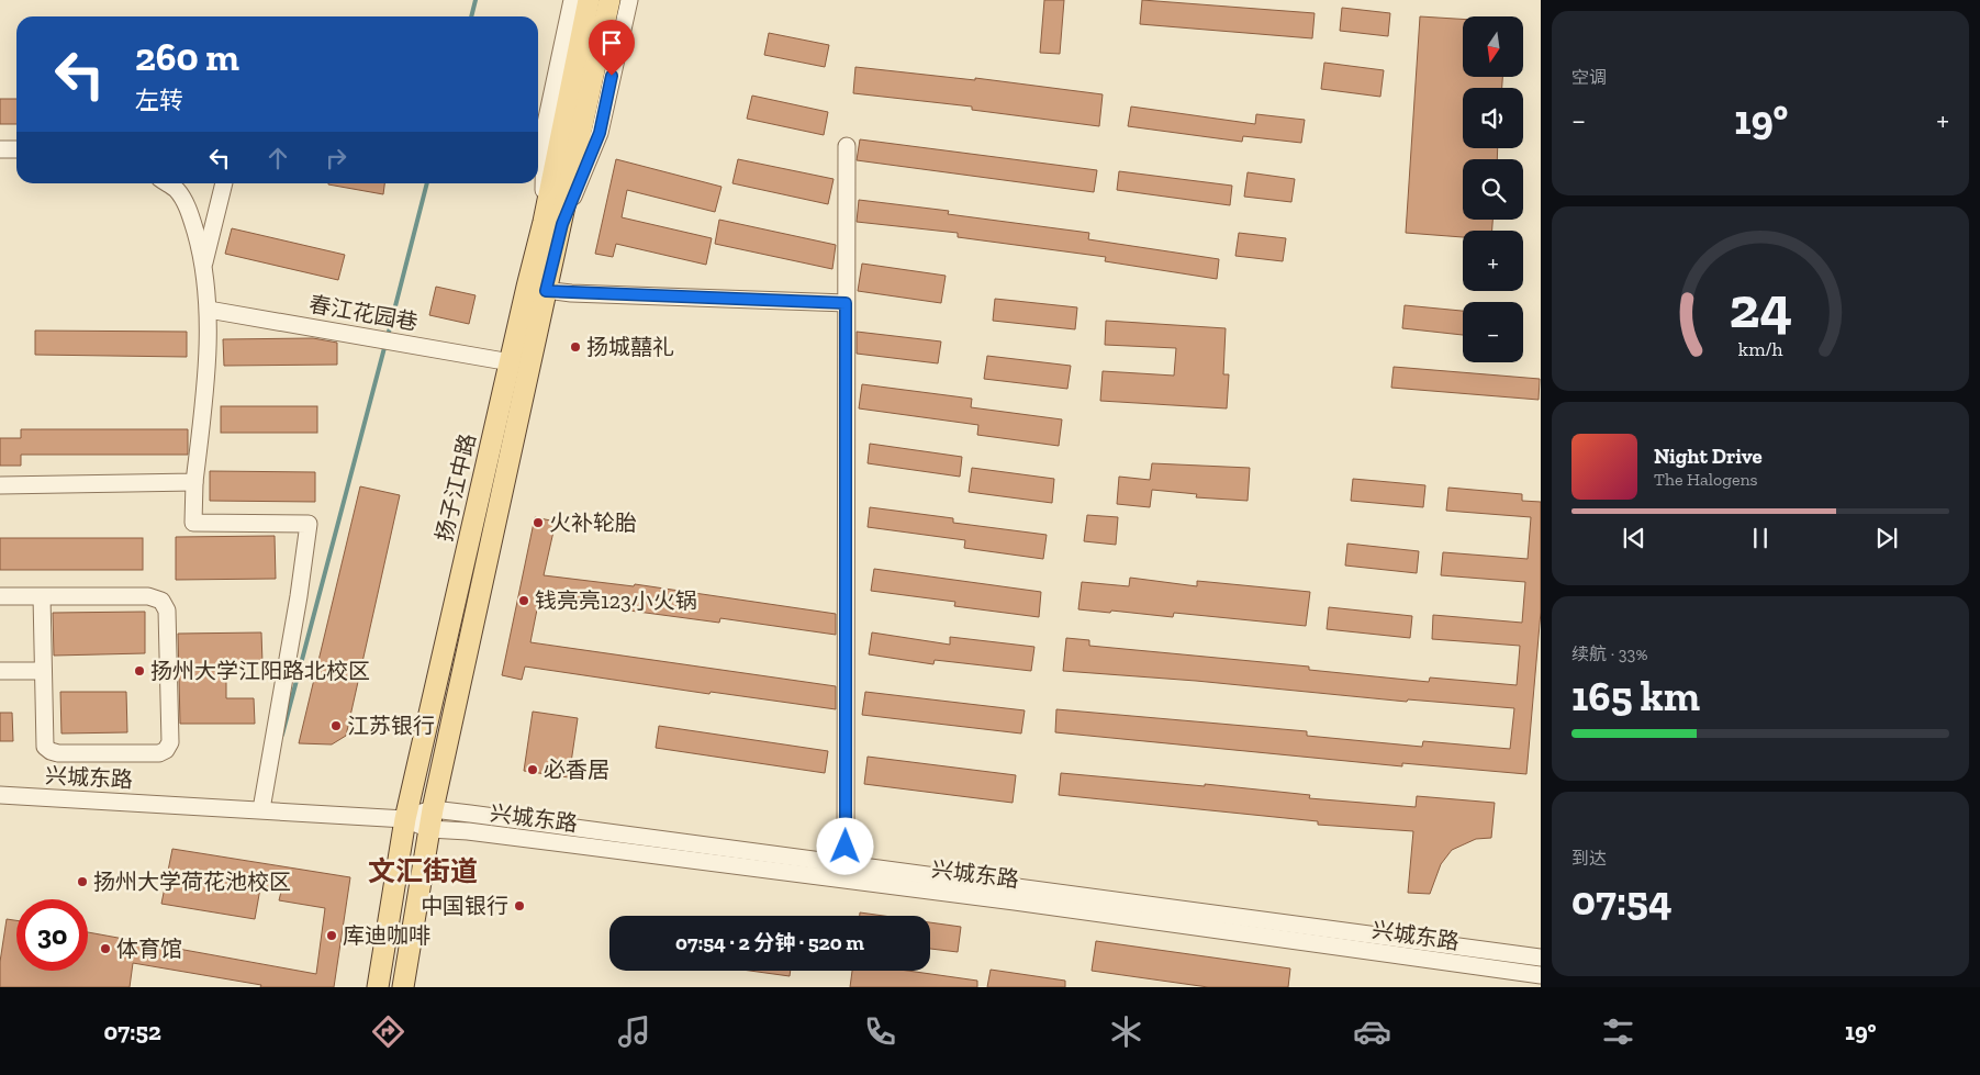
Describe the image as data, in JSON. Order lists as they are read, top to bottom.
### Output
{
  "streets": {
    "main road": ["扬子江中路"],
    "street": ["春江花园巷", "兴城东路"]
  },
  "crossings": [
    ["春江花园巷", "扬子江中路"],
    ["扬子江中路", "兴城东路"]
  ],
  "districts": ["文汇街道"],
  "places": [
    "扬城囍礼",
    "火补轮胎",
    "钱亮亮123小火锅",
    "扬州大学江阳路北校区",
    "江苏银行",
    "必香居",
    "扬州大学荷花池校区",
    "中国银行",
    "库迪咖啡",
    "体育馆"
  ],
  "north": "bottom",
  "page": {
    "tile": [
      "空调",
      ["续航 · 33%", "165 km"],
      ["到达", "07:54"]
    ],
    "map_buttons": ["+", "−"],
    "turn": ["260 m", "左转"],
    "heat": ["−", "19°", "+"],
    "song": ["Night Drive", "The Halogens"],
    "limit": "30",
    "trip": "07:54 · 2 分钟 · 520 m",
    "tabs": ["07:52", "19°"],
    "gauge": ["24", "km/h"]
  }
}
